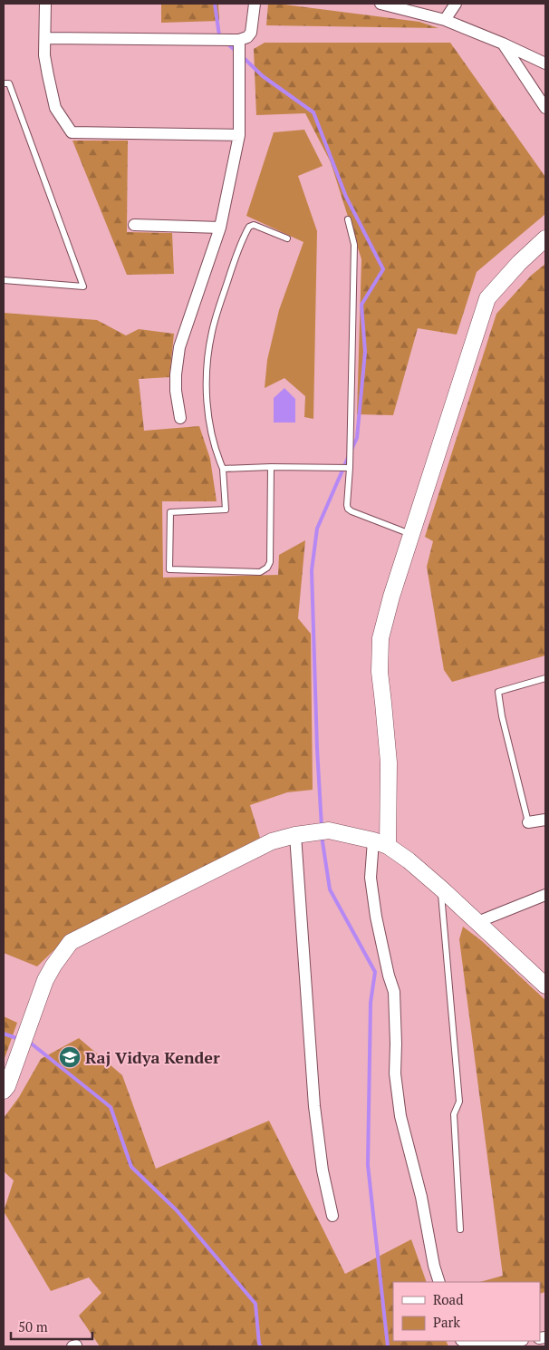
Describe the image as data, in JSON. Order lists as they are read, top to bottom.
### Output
{
  "places": {
    "school or university": ["Raj Vidya Kender"]
  },
  "legend": ["Road", "Park"],
  "scale_bar": "50 m"
}
